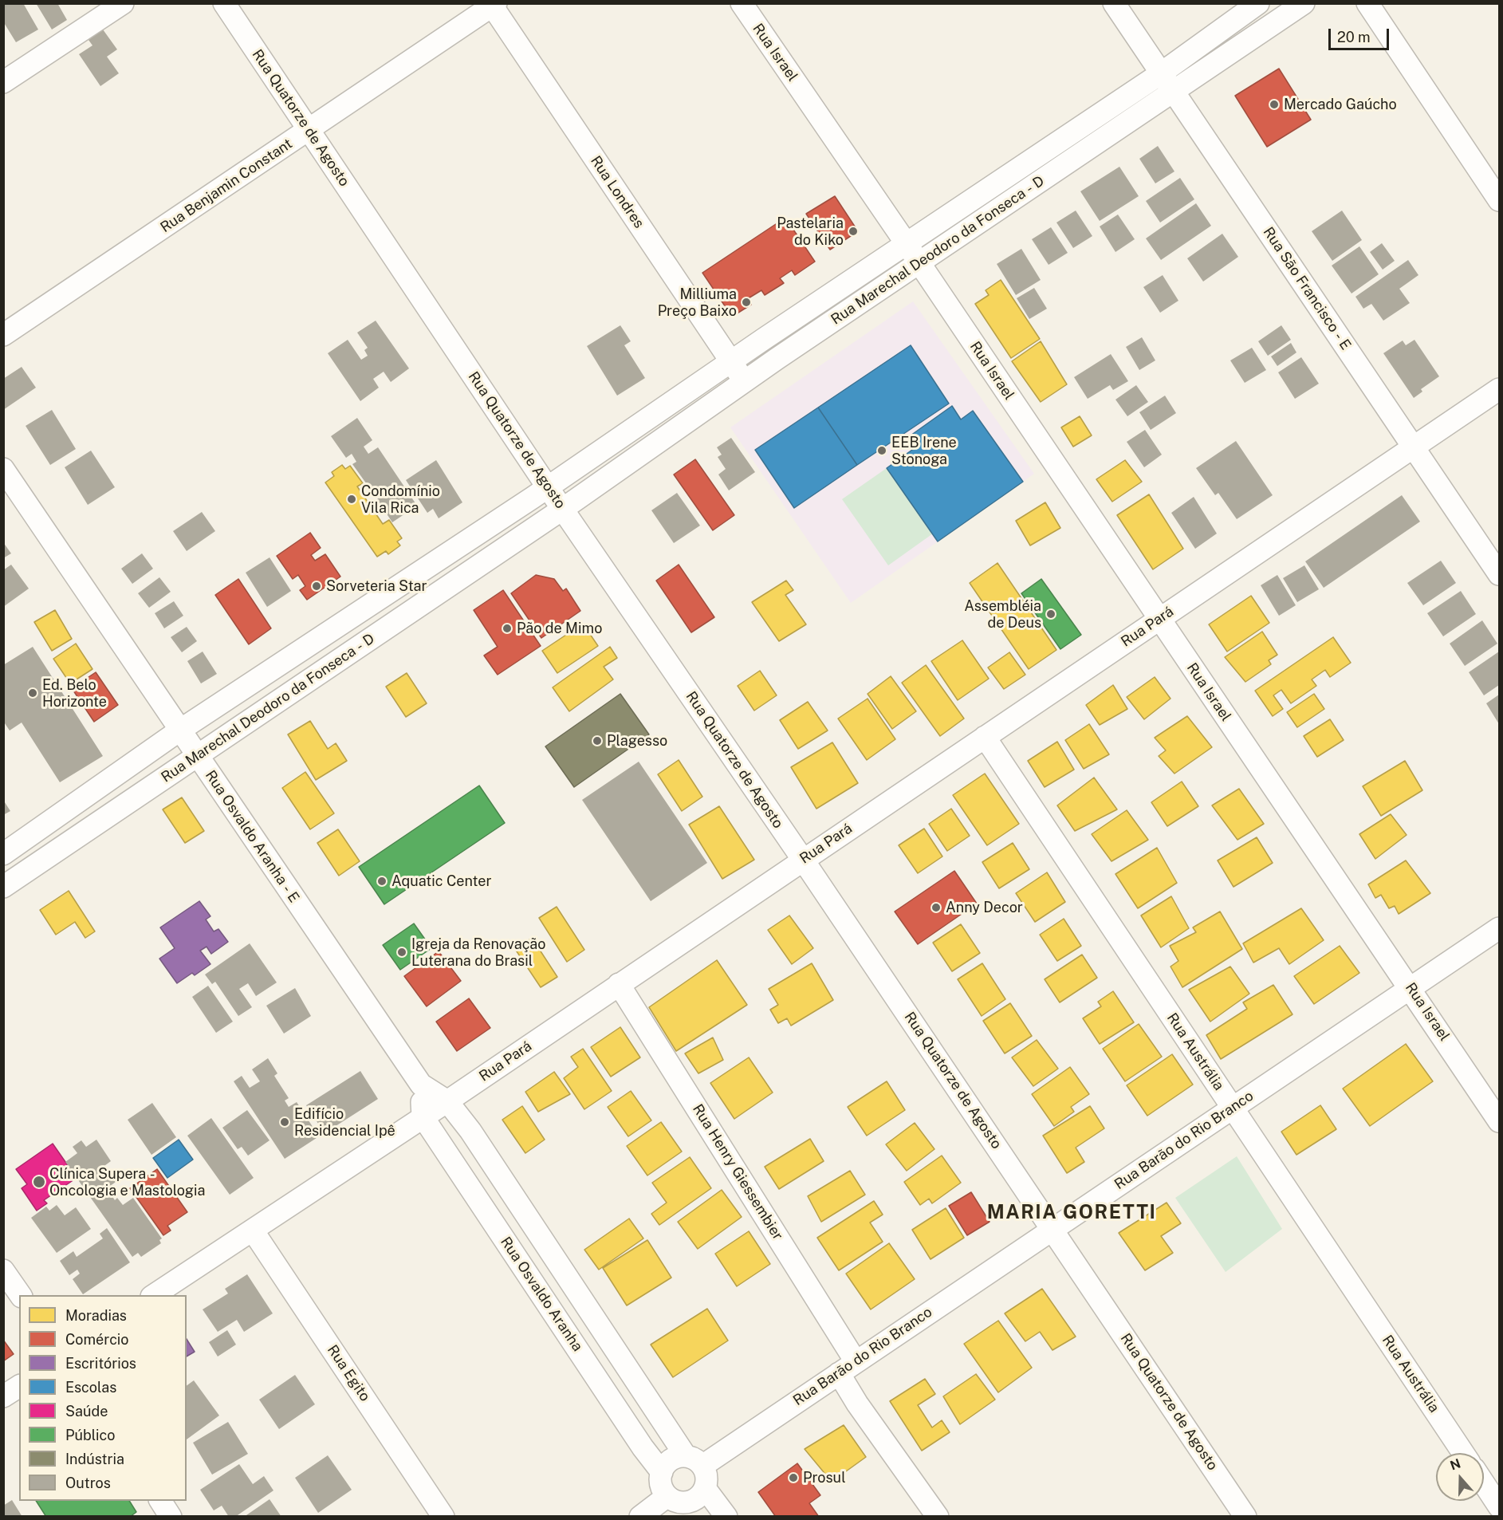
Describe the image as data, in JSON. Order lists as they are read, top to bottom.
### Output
{
  "streets": {
    "street": [
      "Rua Israel",
      "Rua Quatorze de Agosto",
      "Rua Benjamin Constant",
      "Rua Londres",
      "Rua Marechal Deodoro da Fonseca - D",
      "Rua São Francisco - E",
      "Rua Pará",
      "Rua Osvaldo Aranha - E",
      "Rua Austrália",
      "Rua Barão do Rio Branco",
      "Rua Henry Giessembier",
      "Rua Osvaldo Aranha",
      "Rua Egito"
    ]
  },
  "crossings": [
    ["Rua Israel", "Rua Marechal Deodoro da Fonseca - D"],
    ["Rua Israel", "Rua Pará"],
    ["Rua Israel", "Rua Barão do Rio Branco"],
    ["Rua Quatorze de Agosto", "Rua Benjamin Constant"],
    ["Rua Quatorze de Agosto", "Rua Marechal Deodoro da Fonseca - D"],
    ["Rua Quatorze de Agosto", "Rua Pará"],
    ["Rua Quatorze de Agosto", "Rua Barão do Rio Branco"],
    ["Rua Benjamin Constant", "Rua Londres"],
    ["Rua Londres", "Rua Marechal Deodoro da Fonseca - D"],
    ["Rua Marechal Deodoro da Fonseca - D", "Rua São Francisco - E"],
    ["Rua Marechal Deodoro da Fonseca - D", "Rua Osvaldo Aranha - E"],
    ["Rua São Francisco - E", "Rua Pará"],
    ["Rua Pará", "Rua Osvaldo Aranha - E"],
    ["Rua Pará", "Rua Austrália"],
    ["Rua Pará", "Rua Henry Giessembier"],
    ["Rua Pará", "Rua Osvaldo Aranha"],
    ["Rua Pará", "Rua Egito"],
    ["Rua Austrália", "Rua Barão do Rio Branco"],
    ["Rua Barão do Rio Branco", "Rua Henry Giessembier"],
    ["Rua Barão do Rio Branco", "Rua Osvaldo Aranha"]
  ],
  "districts": ["MARIA GORETTI"],
  "places": [
    "Mercado Gaúcho",
    "Pastelaria do Kiko",
    "Milliuma Preço Baixo",
    "EEB Irene Stonoga",
    "Condomínio Vila Rica",
    "Sorveteria Star",
    "Assembléia de Deus",
    "Pão de Mimo",
    "Ed. Belo Horizonte",
    "Plagesso",
    "Aquatic Center",
    "Anny Decor",
    "Igreja da Renovação Luterana do Brasil",
    "Edifício Residencial Ipê",
    "Clínica Supera - Oncologia e Mastologia",
    "Prosul"
  ],
  "legend": [
    "Moradias",
    "Comércio",
    "Escritórios",
    "Escolas",
    "Saúde",
    "Público",
    "Indústria",
    "Outros"
  ],
  "scale_bar": "20 m",
  "north": "top"
}
